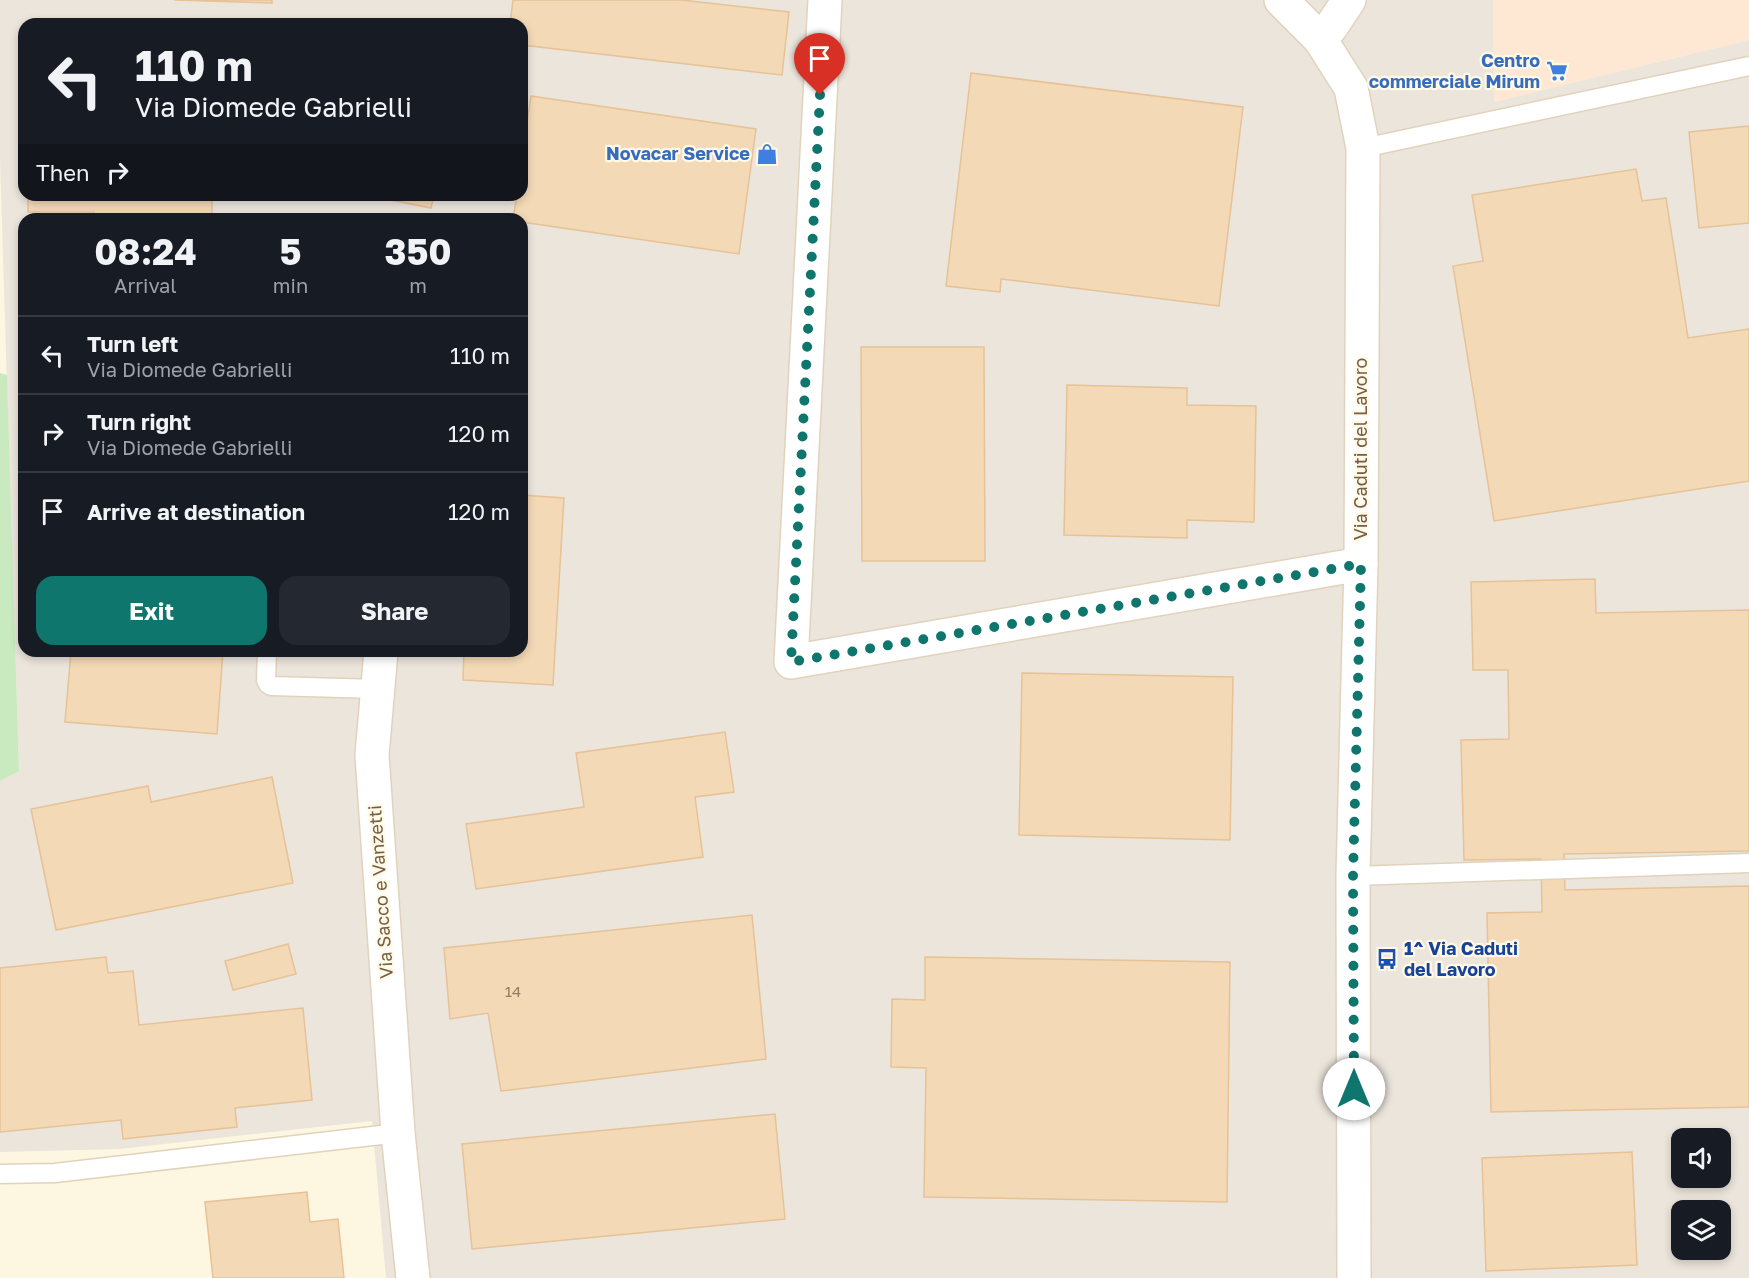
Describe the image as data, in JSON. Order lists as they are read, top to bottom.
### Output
{
  "streets": {
    "street": ["Via Caduti del Lavoro", "Via Sacco e Vanzetti"]
  },
  "places": {
    "supermarket": ["Centro commerciale Mirum"],
    "shop": ["Novacar Service"],
    "bus stop": ["1^ Via Caduti del Lavoro"]
  },
  "house_numbers": ["14"],
  "page": {
    "turn": ["110 m", "Via Diomede Gabrielli"],
    "then": "Then",
    "eta": [
      "08:24",
      "Arrival",
      "5",
      "min",
      "350",
      "m"
    ],
    "list": [
      {
        "name": "Turn left",
        "note": "Via Diomede Gabrielli",
        "value": "110 m"
      },
      {
        "name": "Turn right",
        "note": "Via Diomede Gabrielli",
        "value": "120 m"
      },
      {
        "name": "Arrive at destination",
        "value": "120 m"
      }
    ],
    "buttons": ["Exit", "Share"]
  }
}
